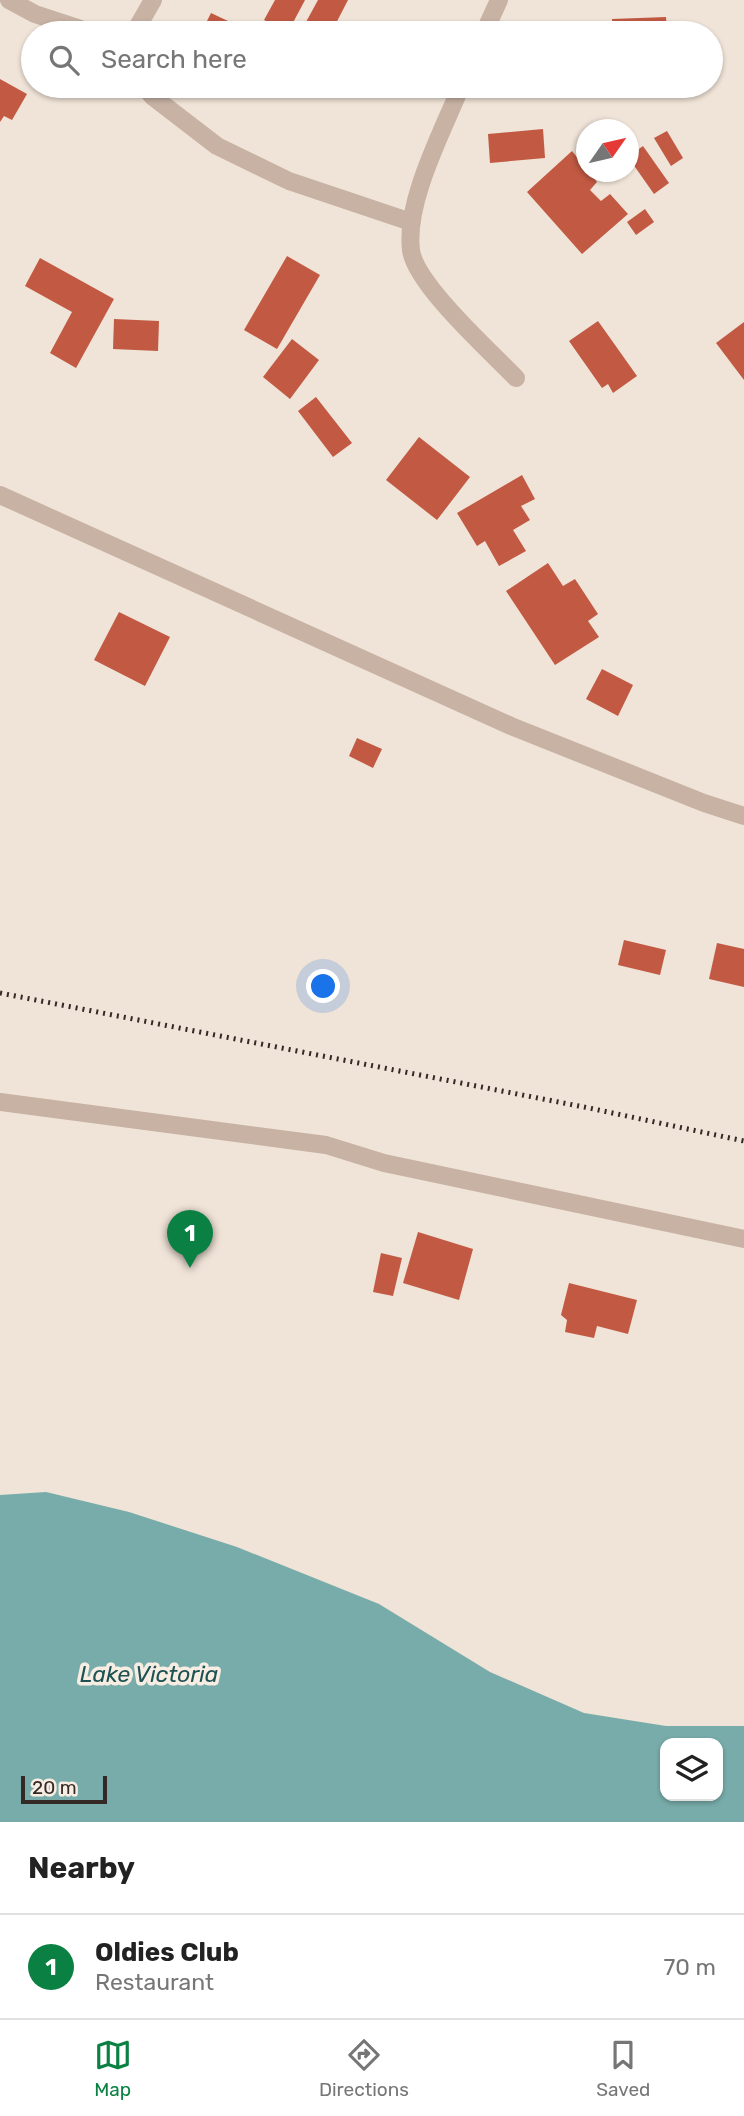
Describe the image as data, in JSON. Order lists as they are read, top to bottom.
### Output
{
  "water": ["Lake Victoria"],
  "scale_bar": "20 m",
  "north": "top right",
  "page": {
    "search": "Search here",
    "pins": "1",
    "scale": "20 m",
    "heading": "Nearby",
    "list": [
      {
        "mark": "1",
        "name": "Oldies Club",
        "note": "Restaurant",
        "value": "70 m"
      }
    ],
    "nav": ["Map", "Directions", "Saved"]
  }
}
